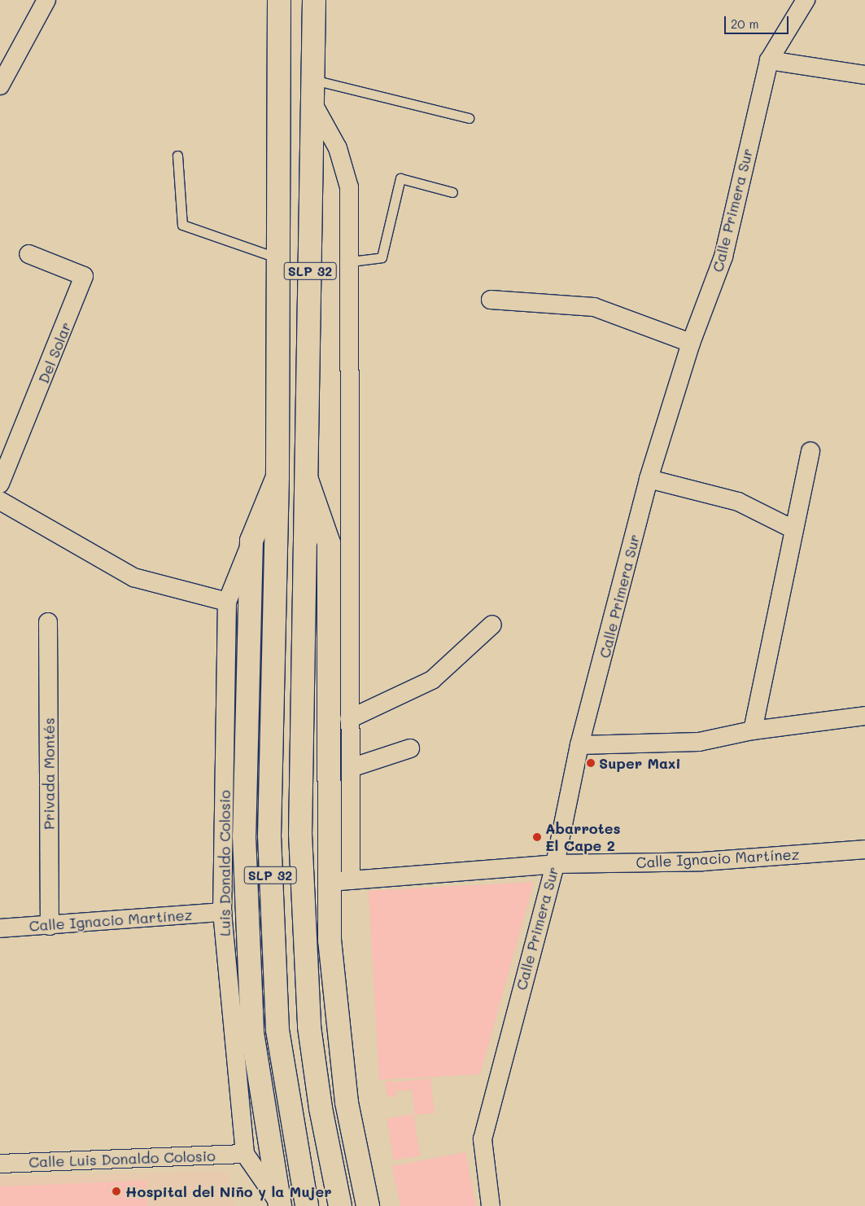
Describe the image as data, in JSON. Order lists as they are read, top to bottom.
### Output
{
  "streets": {
    "main road": ["SLP 32"],
    "street": [
      "Calle Primera Sur",
      "Del Solar",
      "Privada Montés",
      "Calle Ignacio Martínez",
      "Luis Donaldo Colosio",
      "Calle Luis Donaldo Colosio"
    ]
  },
  "crossings": [
    ["Calle Primera Sur", "Calle Ignacio Martínez"],
    ["Privada Montés", "Calle Ignacio Martínez"],
    ["Calle Ignacio Martínez", "Luis Donaldo Colosio"],
    ["Luis Donaldo Colosio", "Calle Luis Donaldo Colosio"]
  ],
  "places": ["Super Maxi", "Abarrotes El Cape 2", "Hospital del Niño y la Mujer"],
  "scale_bar": "20 m"
}
